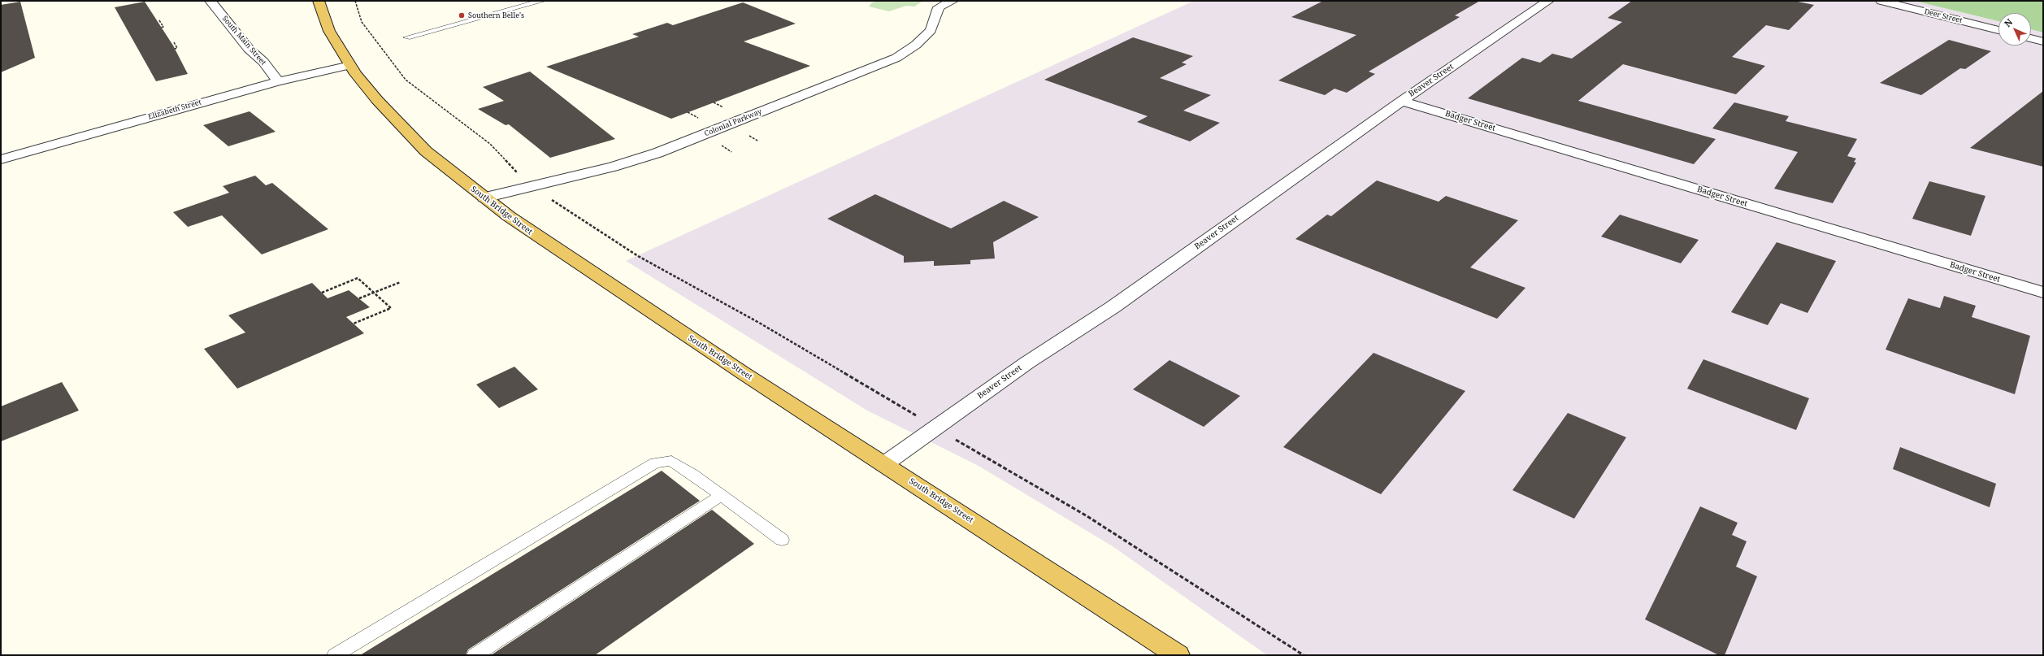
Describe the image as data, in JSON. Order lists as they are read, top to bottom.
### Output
{
  "streets": {
    "highway": ["South Bridge Street"],
    "street": [
      "Deer Street",
      "South Main Street",
      "Beaver Street",
      "Elizabeth Street",
      "Badger Street",
      "Colonial Parkway"
    ]
  },
  "crossings": [
    ["South Main Street", "Elizabeth Street"],
    ["Beaver Street", "Badger Street"],
    ["Beaver Street", "South Bridge Street"],
    ["Elizabeth Street", "South Bridge Street"],
    ["Colonial Parkway", "South Bridge Street"]
  ],
  "places": ["Southern Belle's"],
  "north": "top left"
}
